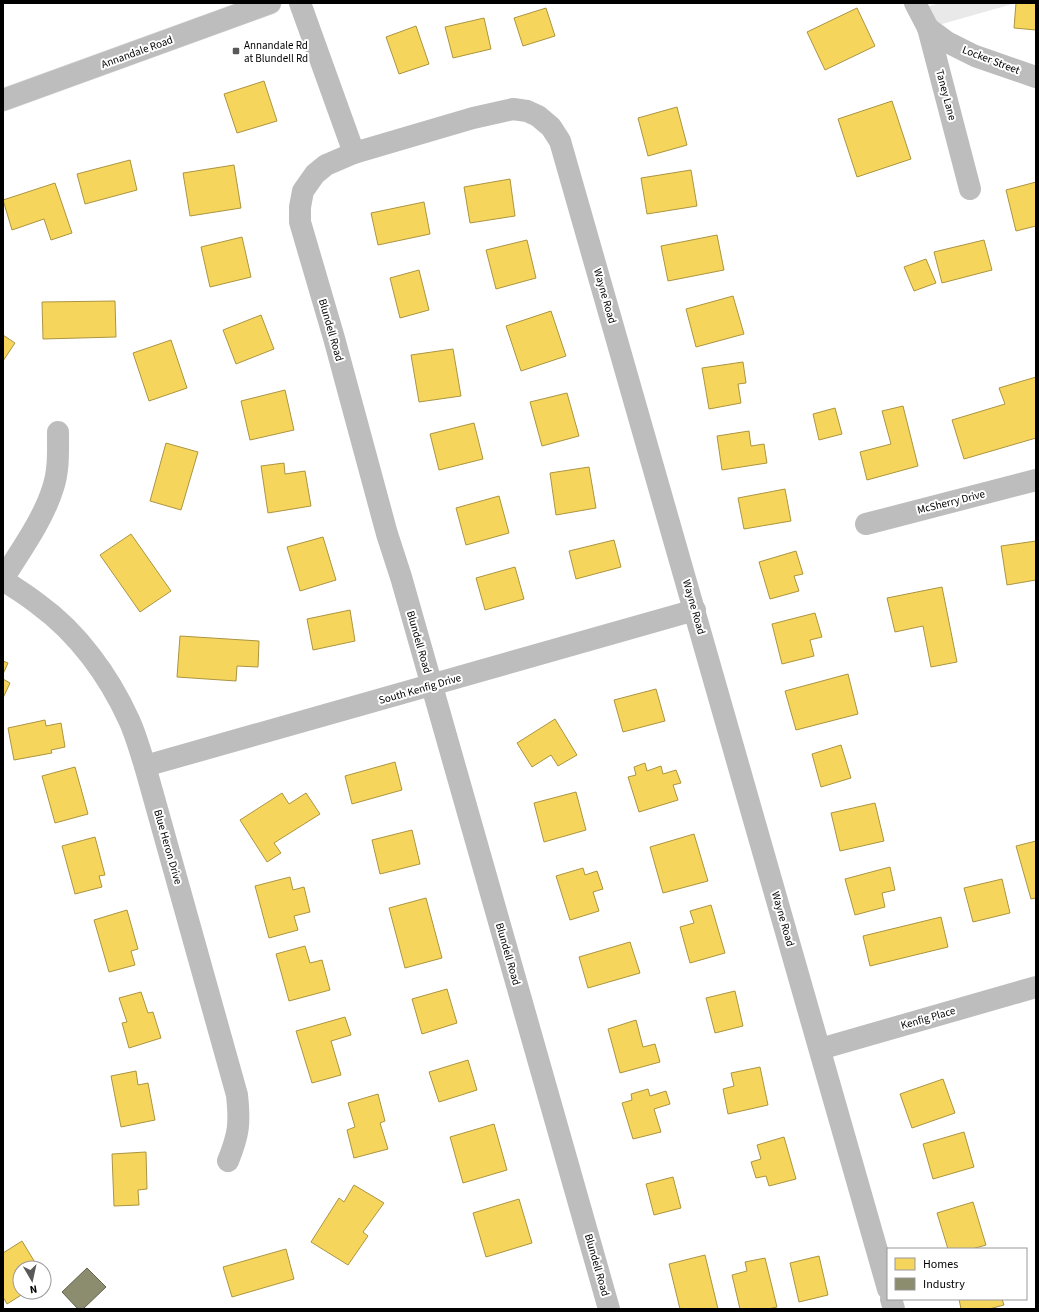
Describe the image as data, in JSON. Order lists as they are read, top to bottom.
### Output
{
  "streets": {
    "street": [
      "Annandale Road",
      "Locker Street",
      "Taney Lane",
      "Wayne Road",
      "Blundell Road",
      "McSherry Drive",
      "South Kenfig Drive",
      "Blue Heron Drive",
      "Kenfig Place"
    ]
  },
  "crossings": [
    ["Locker Street", "Taney Lane"],
    ["Wayne Road", "Blundell Road"],
    ["Wayne Road", "South Kenfig Drive"],
    ["Wayne Road", "Kenfig Place"],
    ["Blundell Road", "South Kenfig Drive"],
    ["South Kenfig Drive", "Blue Heron Drive"]
  ],
  "places": {
    "transit": ["Annandale Rd at Blundell Rd"]
  },
  "legend": ["Homes", "Industry"],
  "north": "bottom"
}
